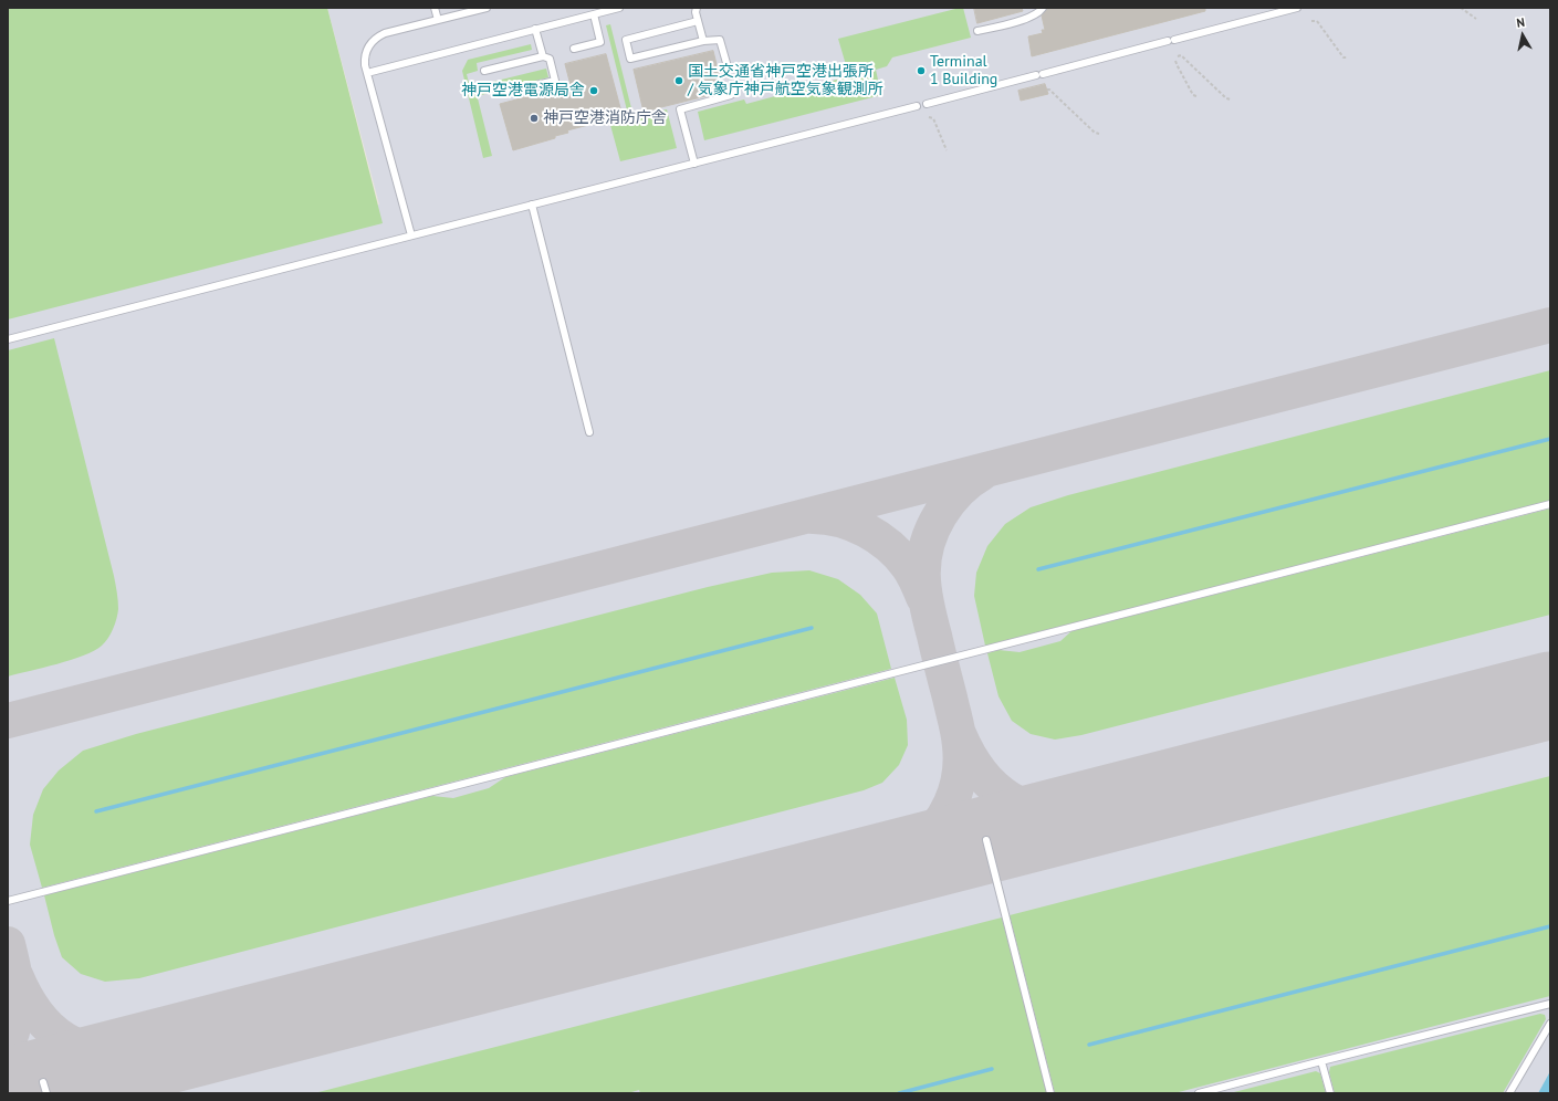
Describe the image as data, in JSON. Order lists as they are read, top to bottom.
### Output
{
  "places": [
    "Terminal 1 Building",
    "国土交通省神戸空港出張所 / 気象庁神戸航空気象観測所",
    "神戸空港電源局舎",
    "神戸空港消防庁舎"
  ],
  "north": "top"
}
